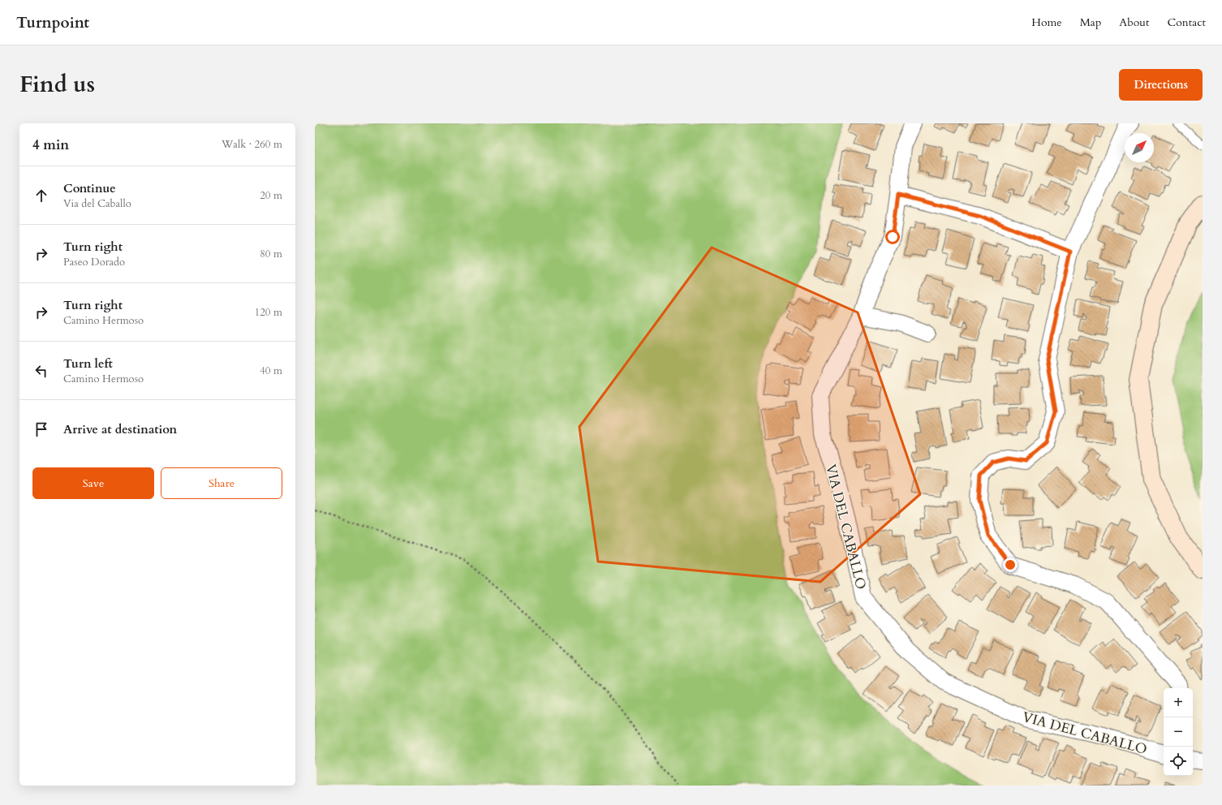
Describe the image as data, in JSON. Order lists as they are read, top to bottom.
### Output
{
  "streets": {
    "street": ["VIA DEL CABALLO"]
  },
  "north": "top right",
  "page": {
    "header": "Turnpoint",
    "nav": [
      "Home",
      "Map",
      "About",
      "Contact"
    ],
    "title": "Find us",
    "buttons": [
      "Directions",
      ["Save", "Share"]
    ],
    "heading": ["4 min", "Walk · 260 m"],
    "list": [
      ["Continue", "Via del Caballo", "20 m"],
      ["Turn right", "Paseo Dorado", "80 m"],
      ["Turn right", "Camino Hermoso", "120 m"],
      ["Turn left", "Camino Hermoso", "40 m"],
      "Arrive at destination"
    ],
    "map_buttons": ["+", "−"]
  }
}
